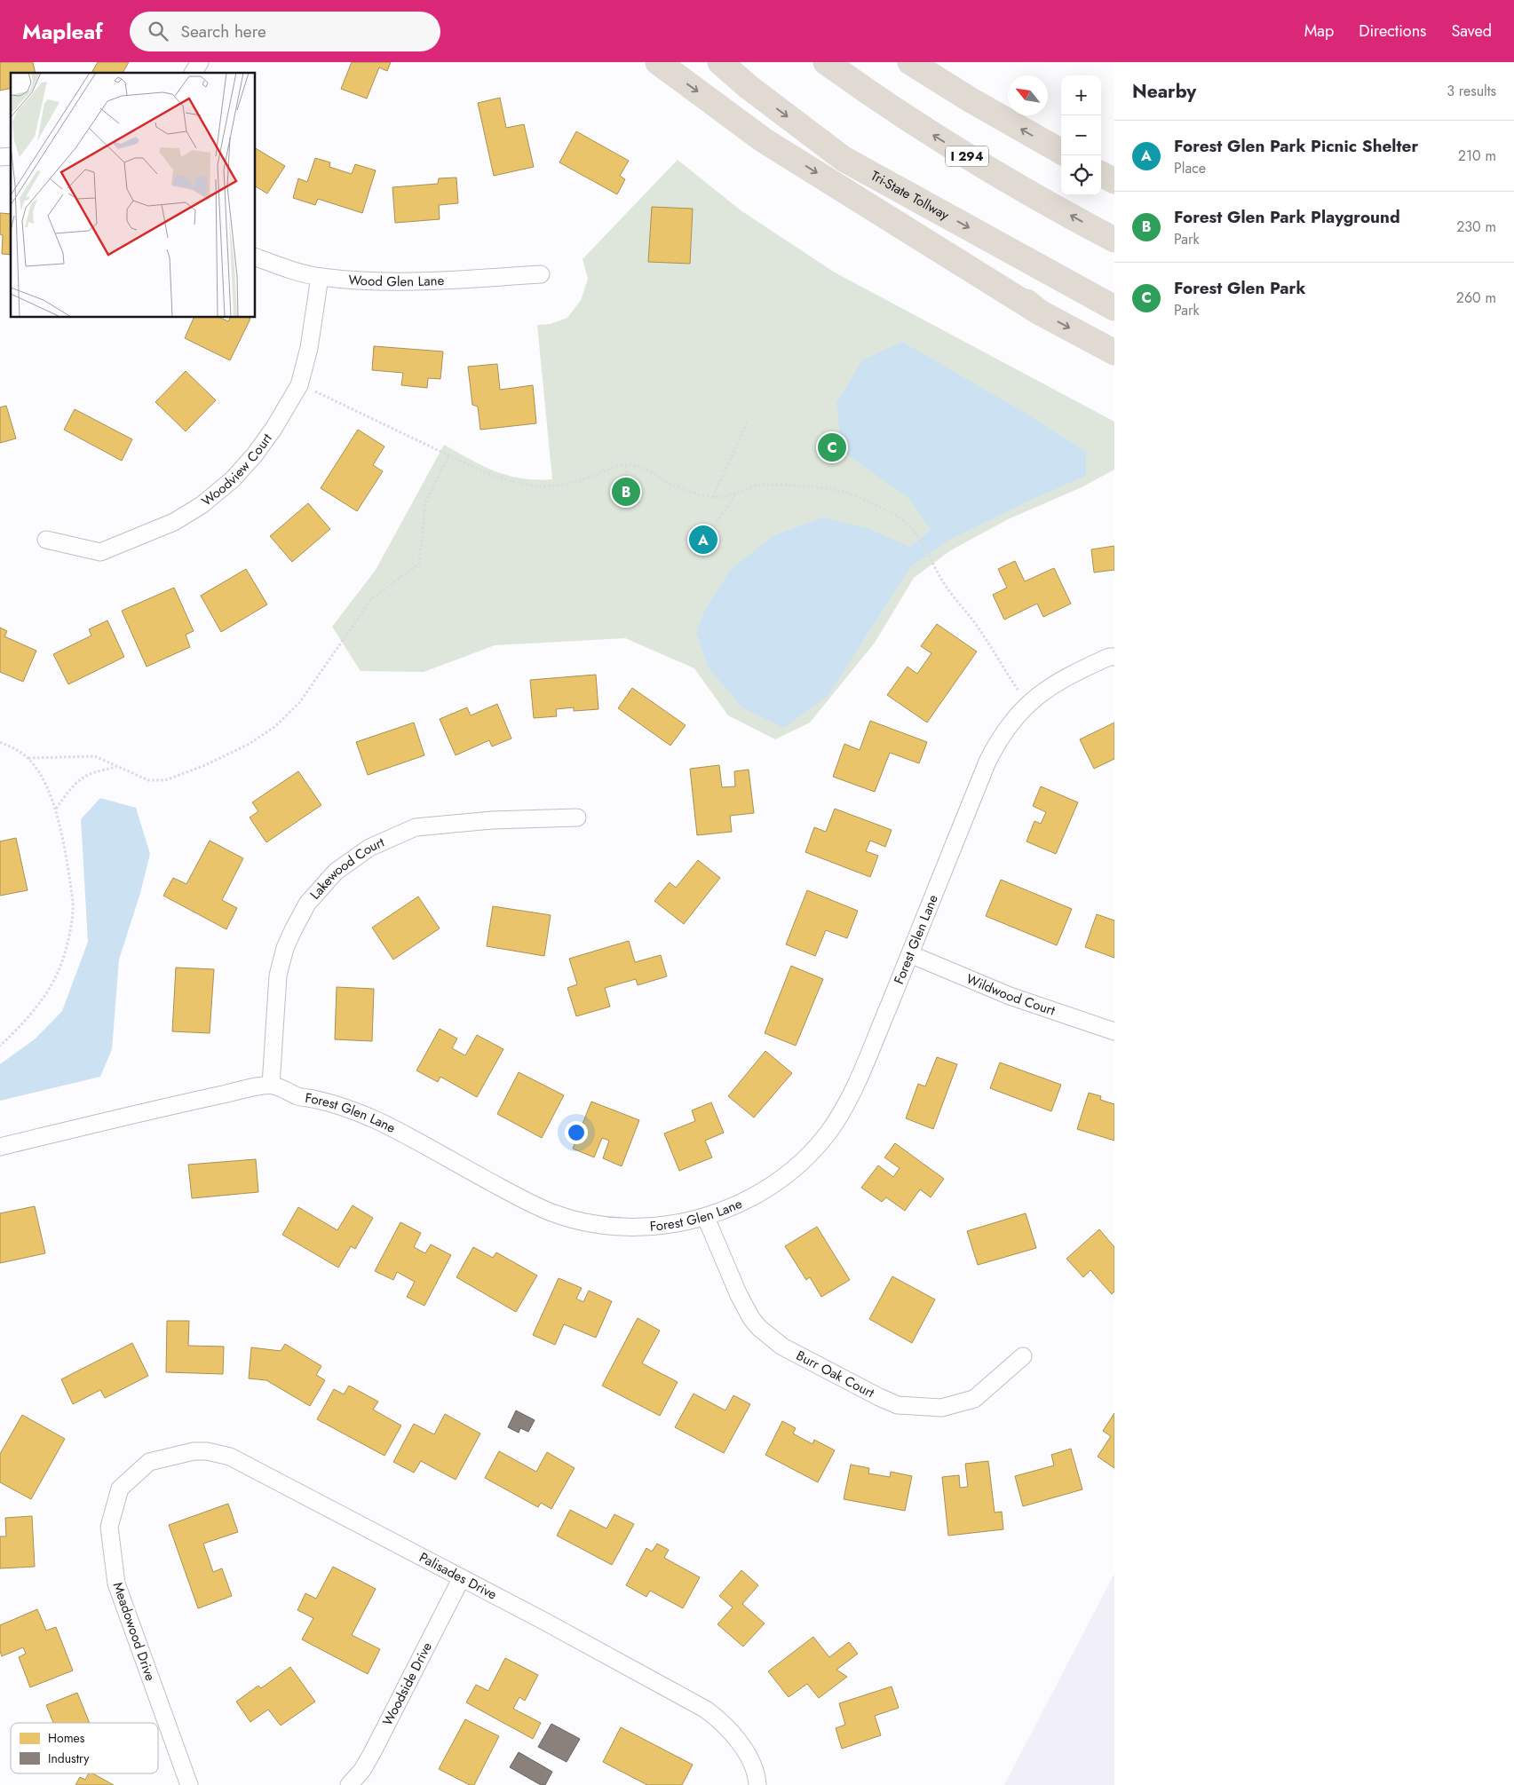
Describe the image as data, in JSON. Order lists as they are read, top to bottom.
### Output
{
  "streets": {
    "highway": ["I 294", "Tri-State Tollway"],
    "street": [
      "Wood Glen Lane",
      "Woodview Court",
      "Lakewood Court",
      "Forest Glen Lane",
      "Wildwood Court",
      "Burr Oak Court",
      "Palisades Drive",
      "Meadowood Drive",
      "Woodside Drive"
    ]
  },
  "crossings": [
    ["Wood Glen Lane", "Woodview Court"],
    ["Lakewood Court", "Forest Glen Lane"],
    ["Forest Glen Lane", "Wildwood Court"],
    ["Forest Glen Lane", "Burr Oak Court"],
    ["Palisades Drive", "Meadowood Drive"],
    ["Palisades Drive", "Woodside Drive"]
  ],
  "legend": ["Homes", "Industry"],
  "north": "top left",
  "page": {
    "header": "Mapleaf",
    "search": "Search here",
    "nav": ["Map", "Directions", "Saved"],
    "heading": ["Nearby", "3 results"],
    "map_buttons": ["+", "−"],
    "list": [
      {
        "mark": "A",
        "name": "Forest Glen Park Picnic Shelter",
        "note": "Place",
        "value": "210 m"
      },
      {
        "mark": "B",
        "name": "Forest Glen Park Playground",
        "note": "Park",
        "value": "230 m"
      },
      {
        "mark": "C",
        "name": "Forest Glen Park",
        "note": "Park",
        "value": "260 m"
      }
    ],
    "pins": ["C", "B", "A"]
  }
}
